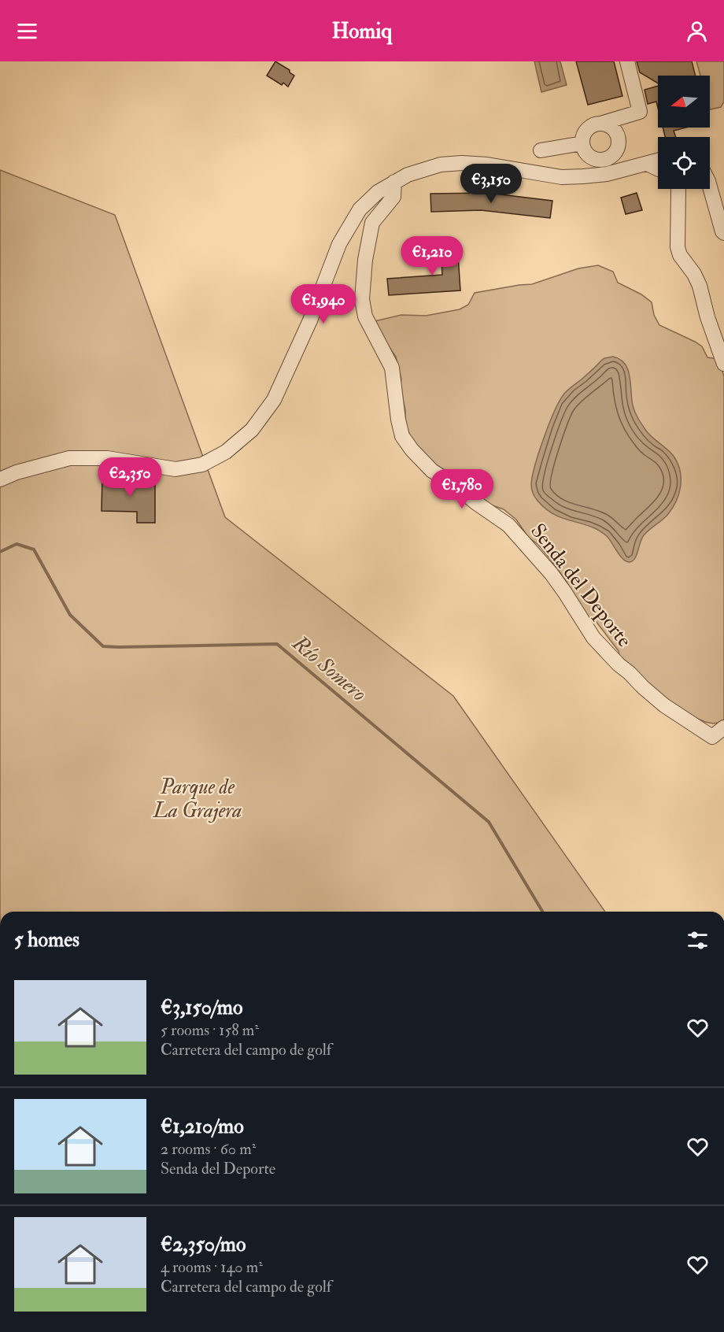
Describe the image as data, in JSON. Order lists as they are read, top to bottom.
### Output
{
  "streets": {
    "street": ["Senda del Deporte"]
  },
  "water": ["Río Somero"],
  "parks": ["Parque de La Grajera"],
  "north": "left",
  "page": {
    "header": "Homiq",
    "price": [
      "€3,150",
      "€1,210",
      "€1,940",
      "€2,350",
      "€1,780"
    ],
    "heading": "5 homes",
    "list": [
      {
        "name": "€3,150/mo",
        "note": "5 rooms · 158 m² · Carretera del campo de golf"
      },
      {
        "name": "€1,210/mo",
        "note": "2 rooms · 60 m² · Senda del Deporte"
      },
      {
        "name": "€2,350/mo",
        "note": "4 rooms · 140 m² · Carretera del campo de golf"
      }
    ]
  }
}
